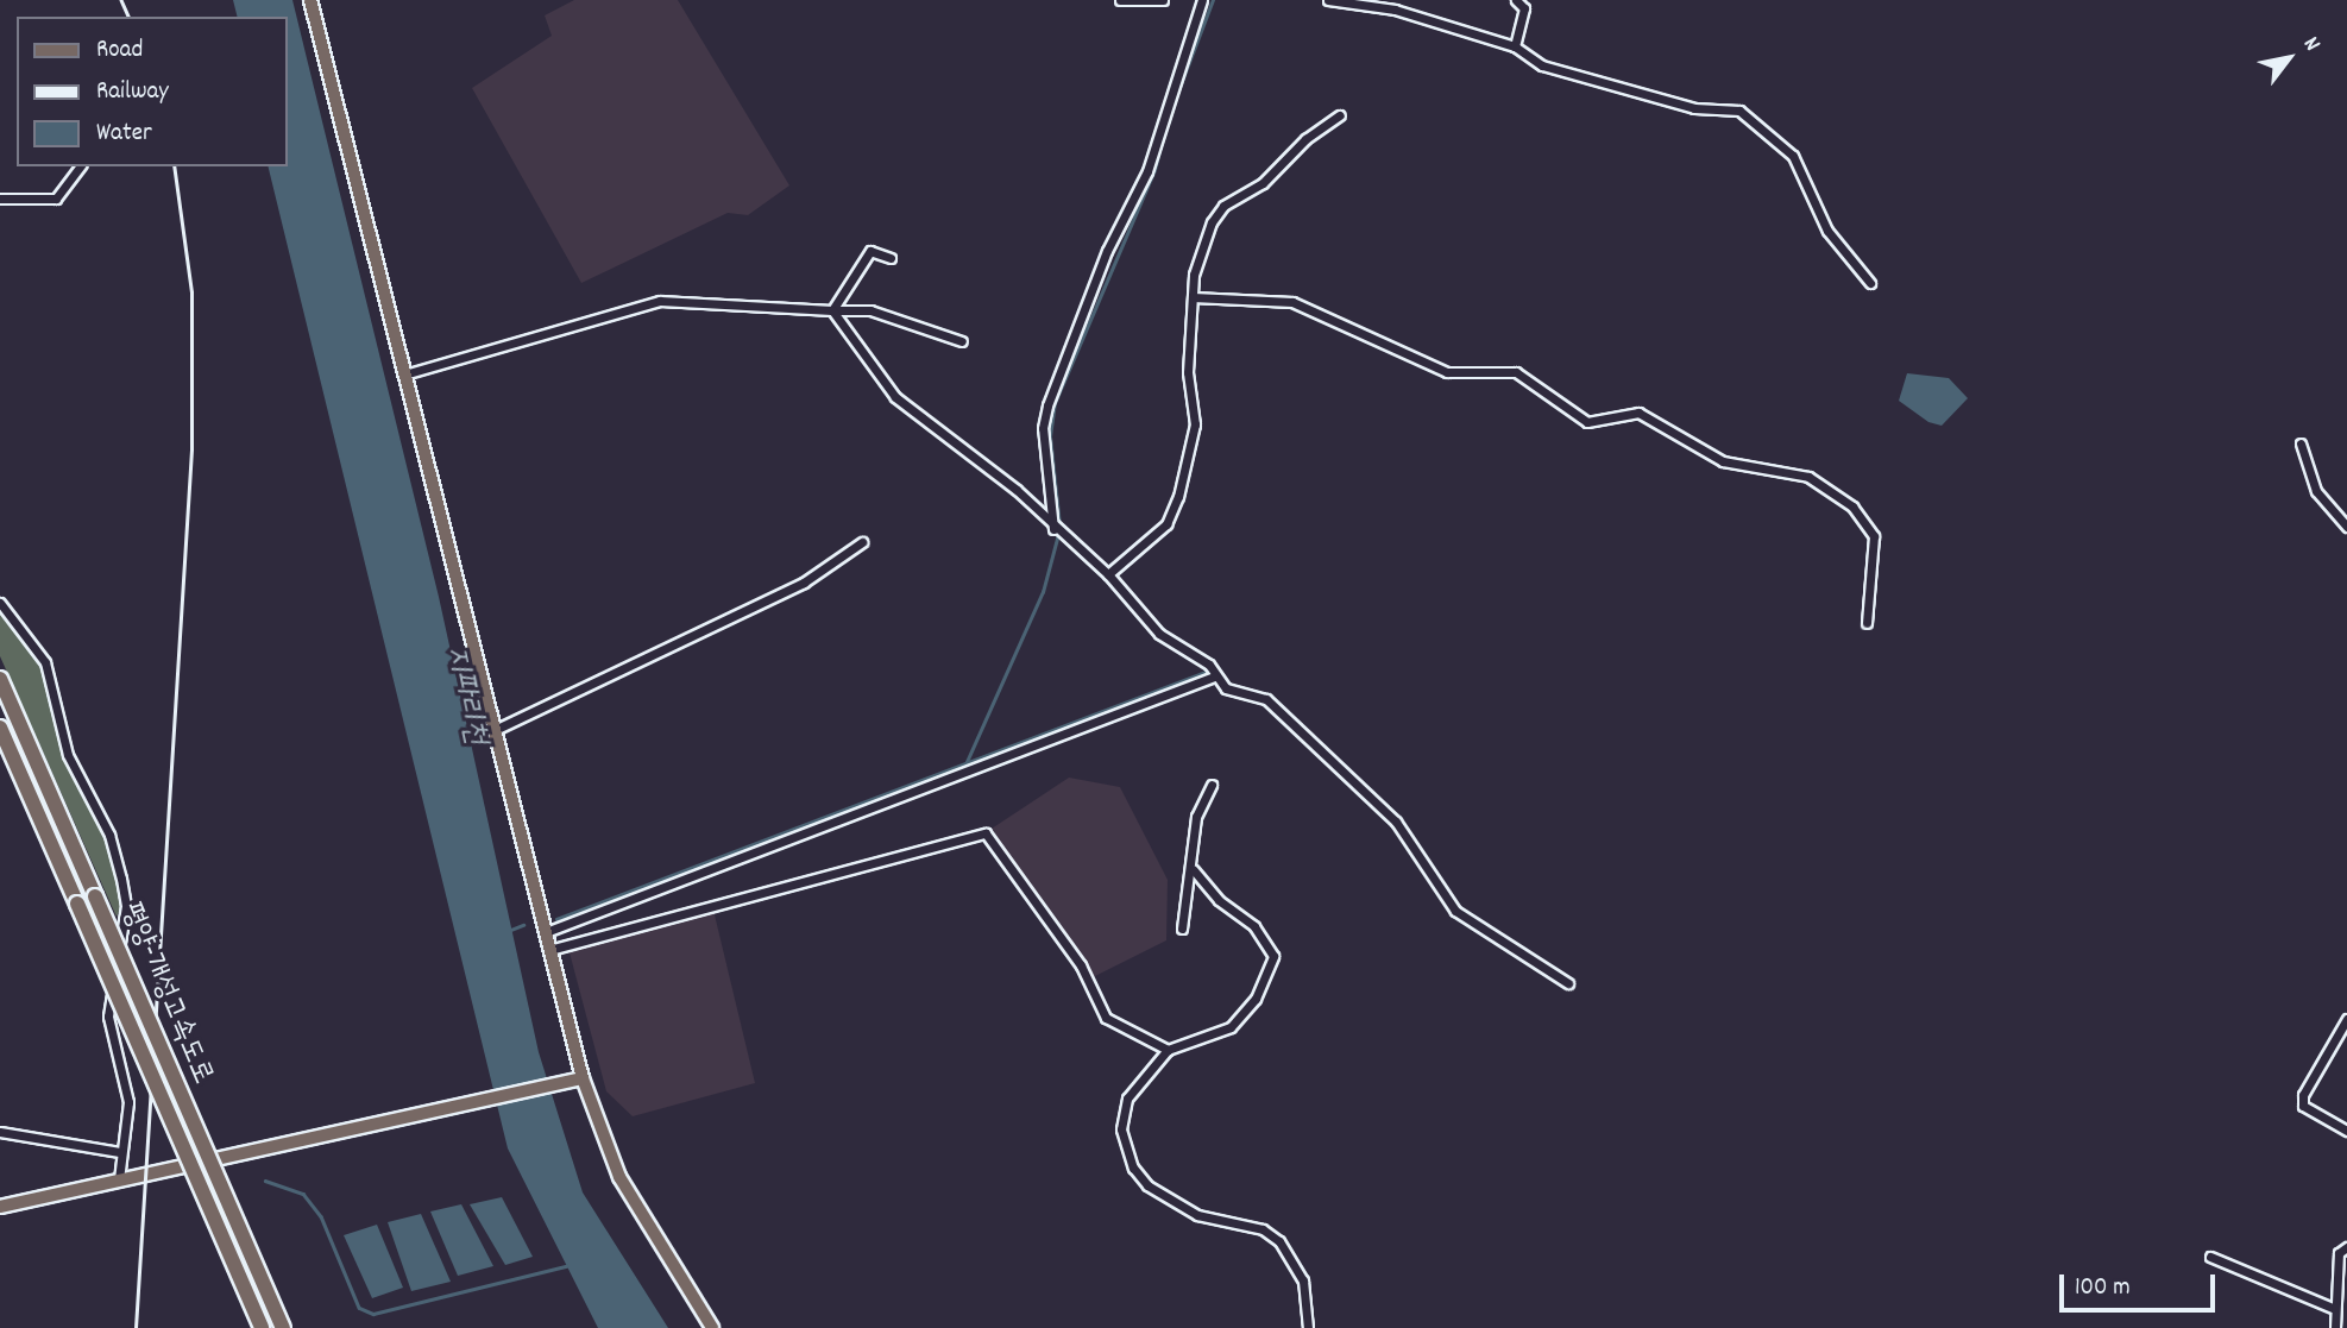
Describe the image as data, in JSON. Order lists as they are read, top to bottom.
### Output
{
  "streets": {
    "highway": ["평양-개성고속도로"]
  },
  "water": ["지파리천"],
  "legend": ["Road", "Railway", "Water"],
  "scale_bar": "100 m",
  "north": "top right"
}
